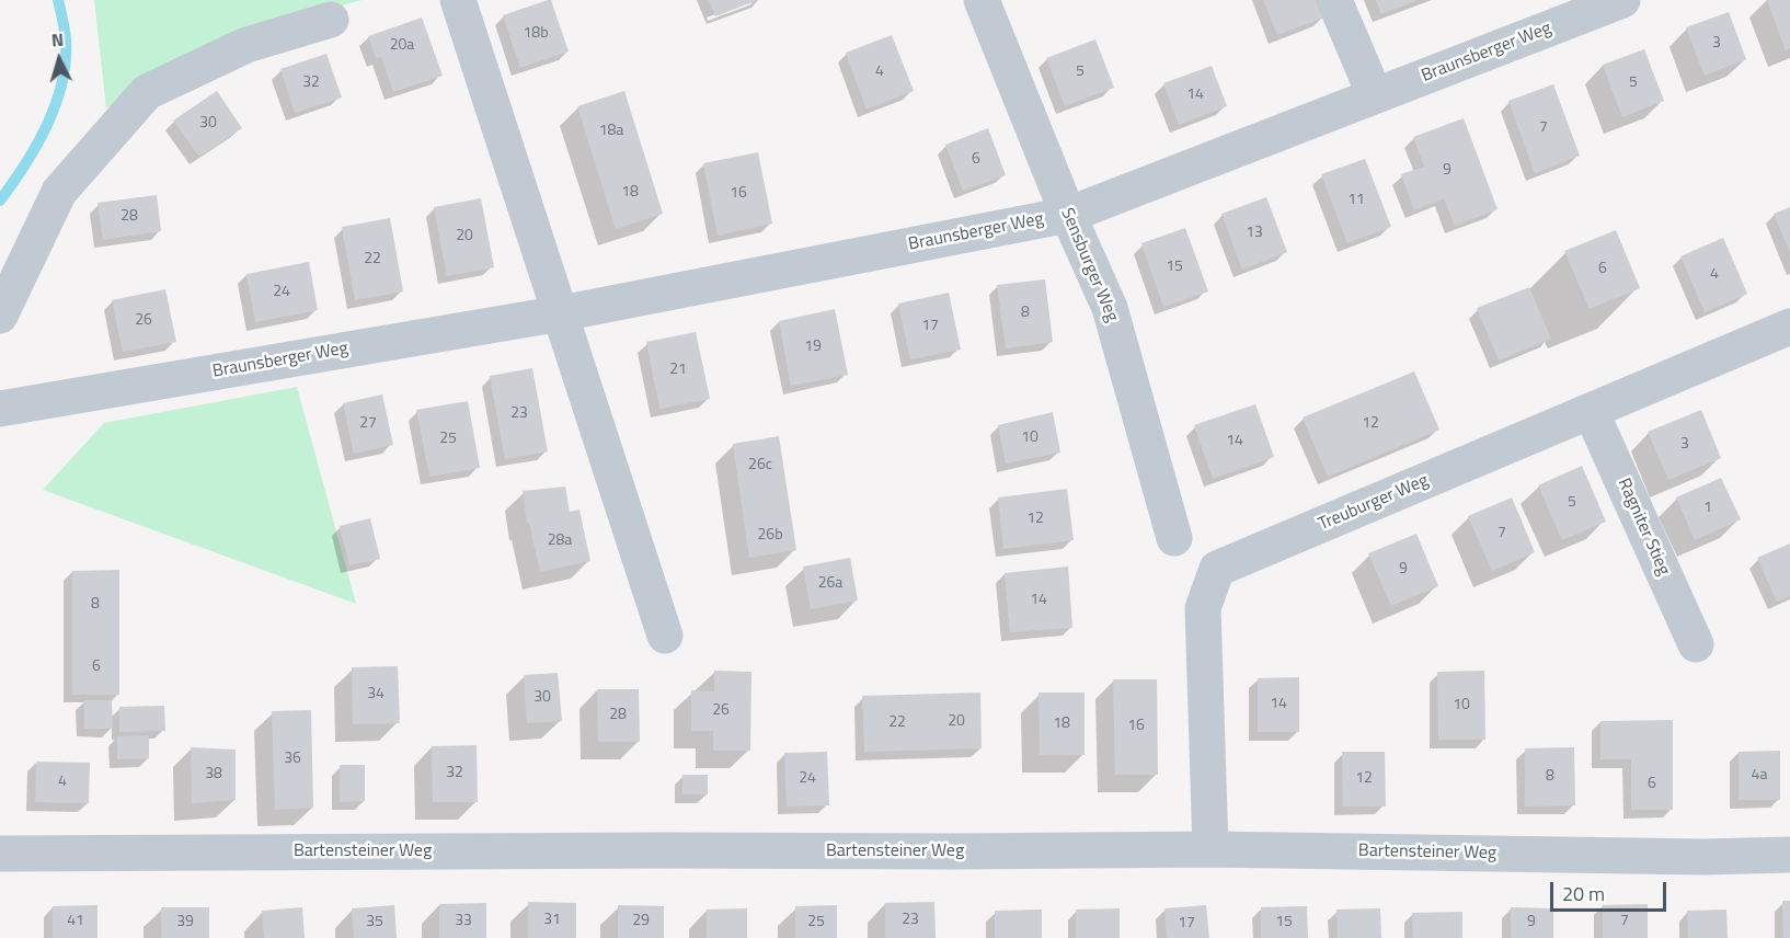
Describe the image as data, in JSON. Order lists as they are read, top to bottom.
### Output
{
  "streets": {
    "street": [
      "Braunsberger Weg",
      "Sensburger Weg",
      "Treuburger Weg",
      "Ragniter Stieg",
      "Bartensteiner Weg"
    ]
  },
  "crossings": [
    ["Braunsberger Weg", "Sensburger Weg"],
    ["Treuburger Weg", "Ragniter Stieg"],
    ["Treuburger Weg", "Bartensteiner Weg"]
  ],
  "house_numbers": [
    "18b",
    "3",
    "20a",
    "4",
    "5",
    "32",
    "5",
    "14",
    "30",
    "7",
    "18a",
    "6",
    "9",
    "18",
    "16",
    "11",
    "28",
    "13",
    "20",
    "22",
    "15",
    "6",
    "4",
    "24",
    "8",
    "26",
    "17",
    "19",
    "21",
    "23",
    "27",
    "12",
    "10",
    "25",
    "14",
    "3",
    "26c",
    "5",
    "1",
    "12",
    "7",
    "26b",
    "28a",
    "9",
    "26a",
    "14",
    "8",
    "6",
    "34",
    "30",
    "14",
    "10",
    "26",
    "28",
    "20",
    "22",
    "18",
    "16",
    "36",
    "32",
    "38",
    "4a",
    "8",
    "24",
    "12",
    "4",
    "6",
    "31",
    "23",
    "41",
    "33",
    "29",
    "7",
    "39",
    "35",
    "25",
    "15",
    "9",
    "17"
  ],
  "scale_bar": "20 m",
  "north": "top"
}
